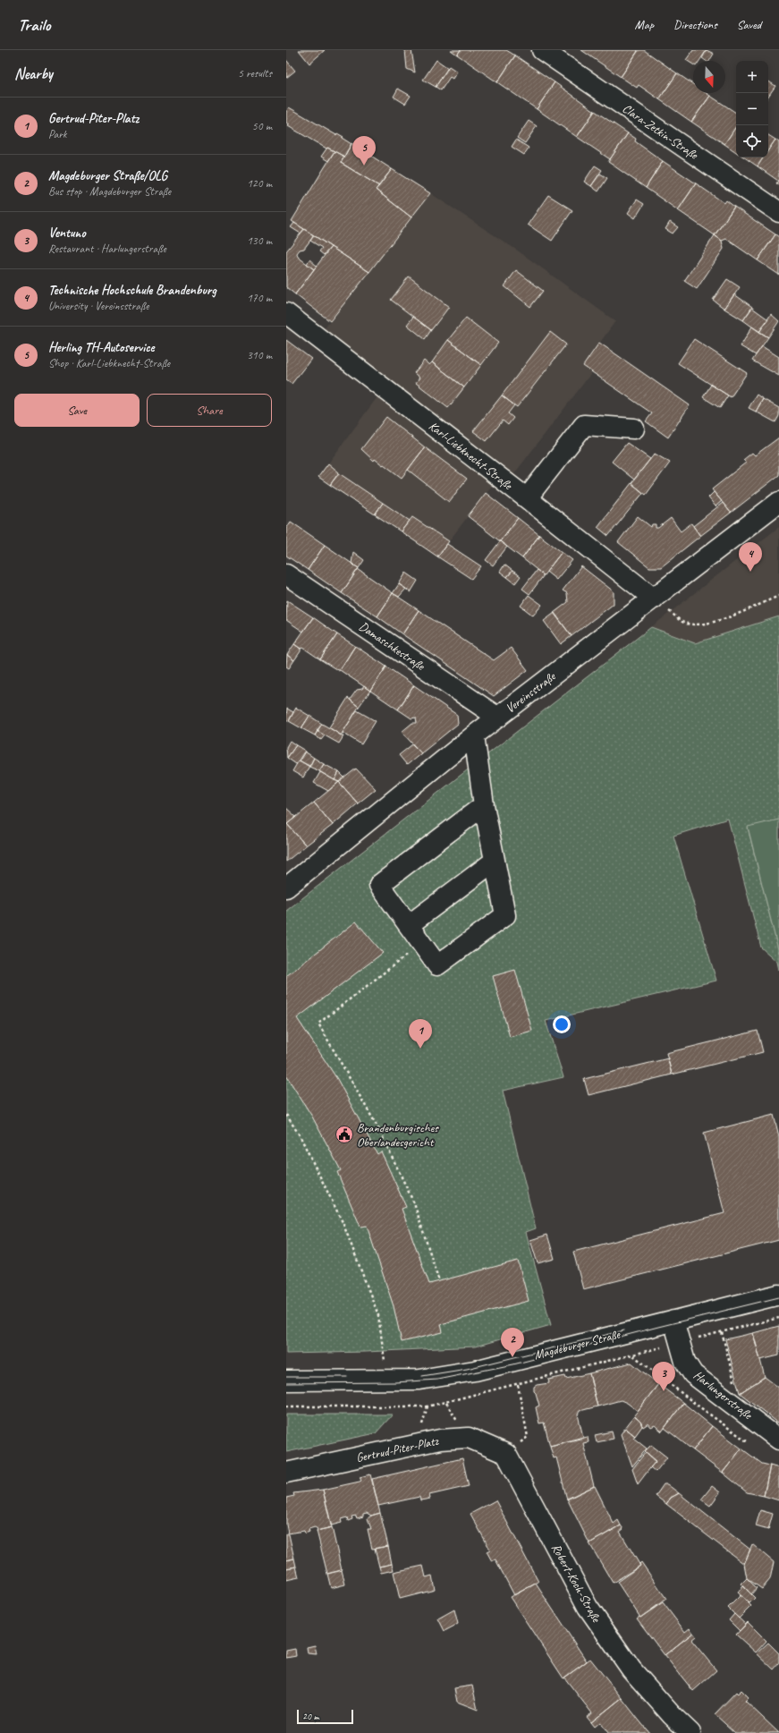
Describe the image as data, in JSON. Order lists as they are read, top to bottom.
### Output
{
  "streets": {
    "street": [
      "Clara-Zetkin-Straße",
      "Karl-Liebknecht-Straße",
      "Damaschkestraße",
      "Vereinsstraße",
      "Magdeburger Straße",
      "Harlungerstraße",
      "Gertrud-Piter-Platz",
      "Robert-Koch-Straße"
    ]
  },
  "crossings": [
    ["Karl-Liebknecht-Straße", "Vereinsstraße"],
    ["Damaschkestraße", "Vereinsstraße"],
    ["Magdeburger Straße", "Harlungerstraße"],
    ["Gertrud-Piter-Platz", "Robert-Koch-Straße"]
  ],
  "places": {
    "public building": ["Brandenburgisches Oberlandesgericht"]
  },
  "scale_bar": "20 m",
  "north": "bottom",
  "page": {
    "header": "Trailo",
    "nav": ["Map", "Directions", "Saved"],
    "heading": ["Nearby", "5 results"],
    "map_buttons": ["+", "−"],
    "list": [
      {
        "mark": "1",
        "name": "Gertrud-Piter-Platz",
        "note": "Park",
        "value": "50 m"
      },
      {
        "mark": "2",
        "name": "Magdeburger Straße/OLG",
        "note": "Bus stop · Magdeburger Straße",
        "value": "120 m"
      },
      {
        "mark": "3",
        "name": "Ventuno",
        "note": "Restaurant · Harlungerstraße",
        "value": "130 m"
      },
      {
        "mark": "4",
        "name": "Technische Hochschule Brandenburg",
        "note": "University · Vereinsstraße",
        "value": "170 m"
      },
      {
        "mark": "5",
        "name": "Herling TH-Autoservice",
        "note": "Shop · Karl-Liebknecht-Straße",
        "value": "310 m"
      }
    ],
    "pins": [
      "5",
      "4",
      "1",
      "2",
      "3"
    ],
    "buttons": ["Save", "Share"],
    "scale": "20 m"
  }
}
